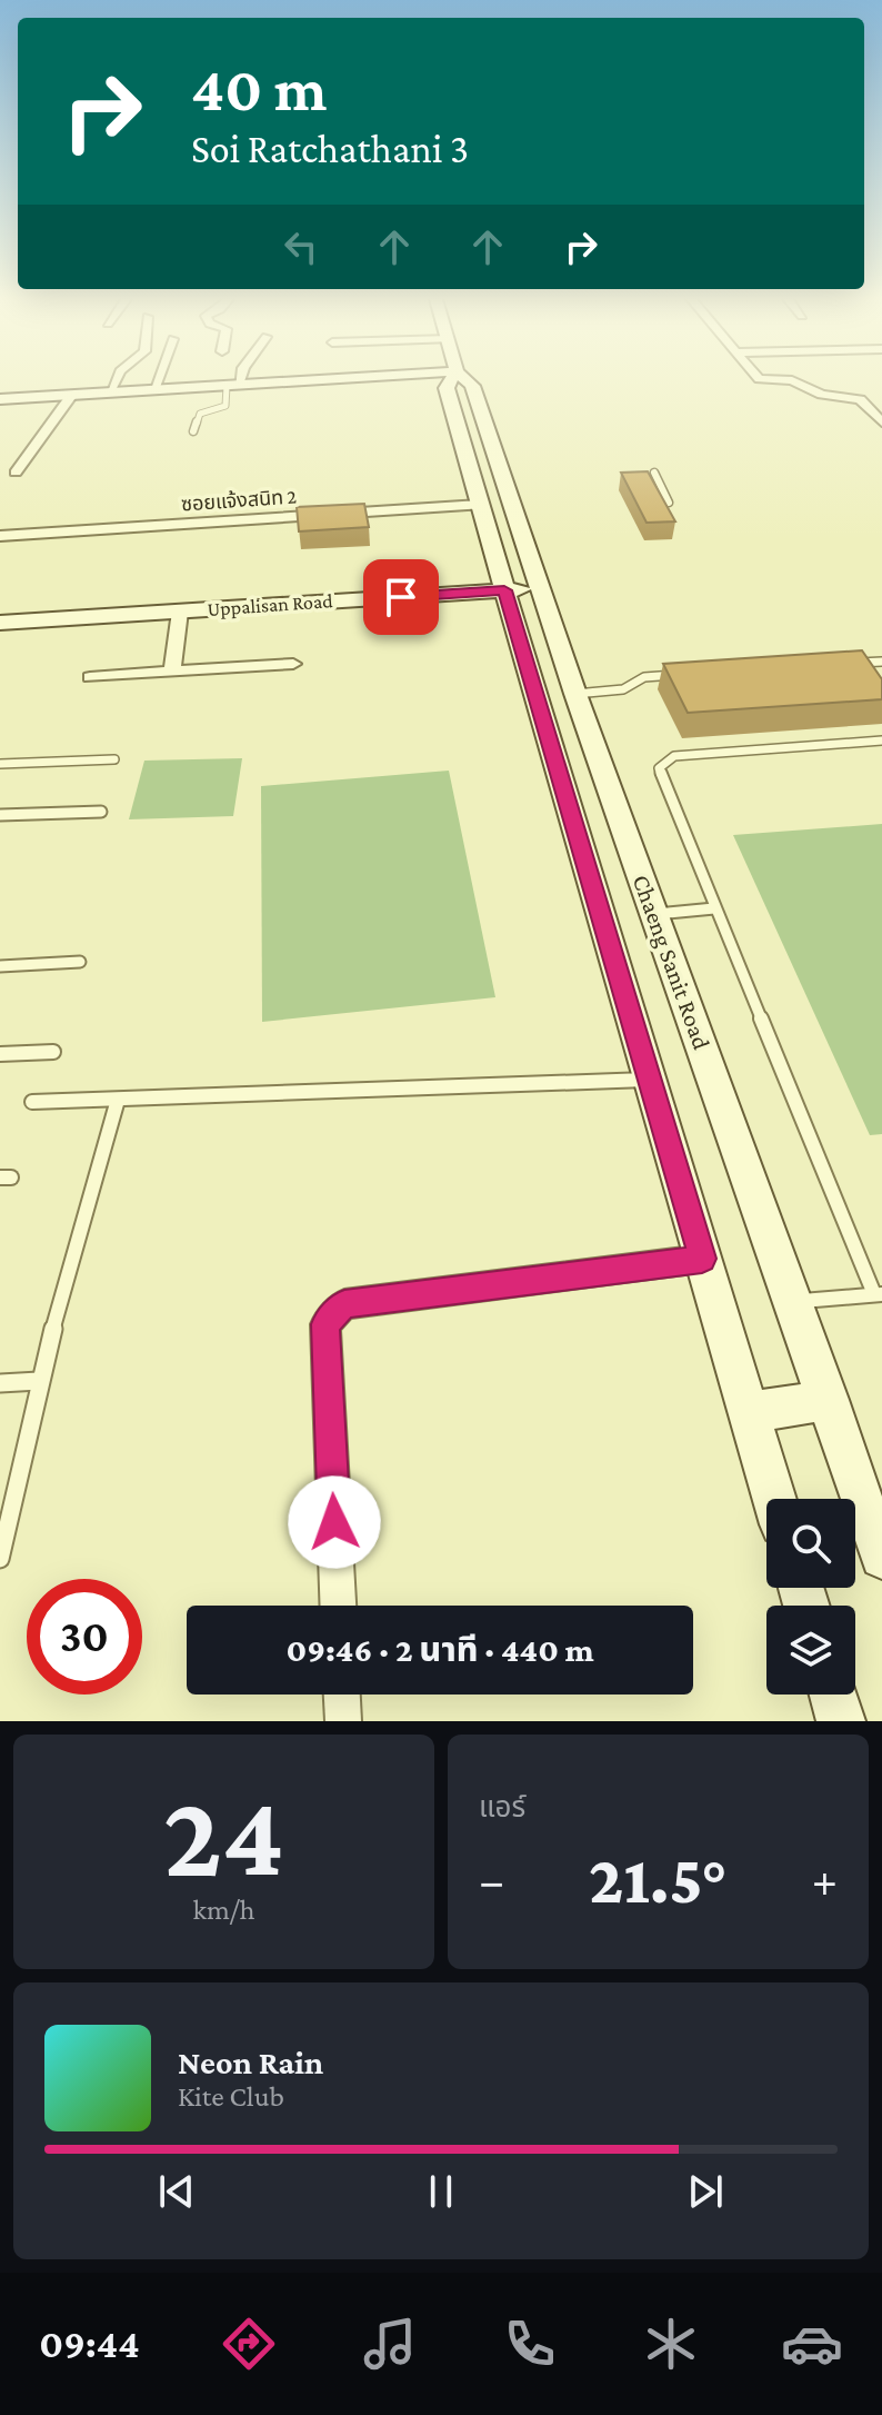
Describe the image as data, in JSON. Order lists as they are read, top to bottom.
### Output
{
  "streets": {
    "main road": ["Uppalisan Road", "Chaeng Sanit Road"],
    "street": ["ซอยแจ้งสนิท 2"]
  },
  "crossings": [
    ["ซอยแจ้งสนิท 2", "Chaeng Sanit Road"],
    ["Uppalisan Road", "Chaeng Sanit Road"]
  ],
  "page": {
    "turn": ["40 m", "Soi Ratchathani 3"],
    "limit": "30",
    "trip": "09:46 · 2 นาที · 440 m",
    "tile": [
      ["24", "km/h"],
      "แอร์"
    ],
    "heat": ["−", "21.5°", "+"],
    "song": ["Neon Rain", "Kite Club"],
    "tabs": "09:44"
  }
}
